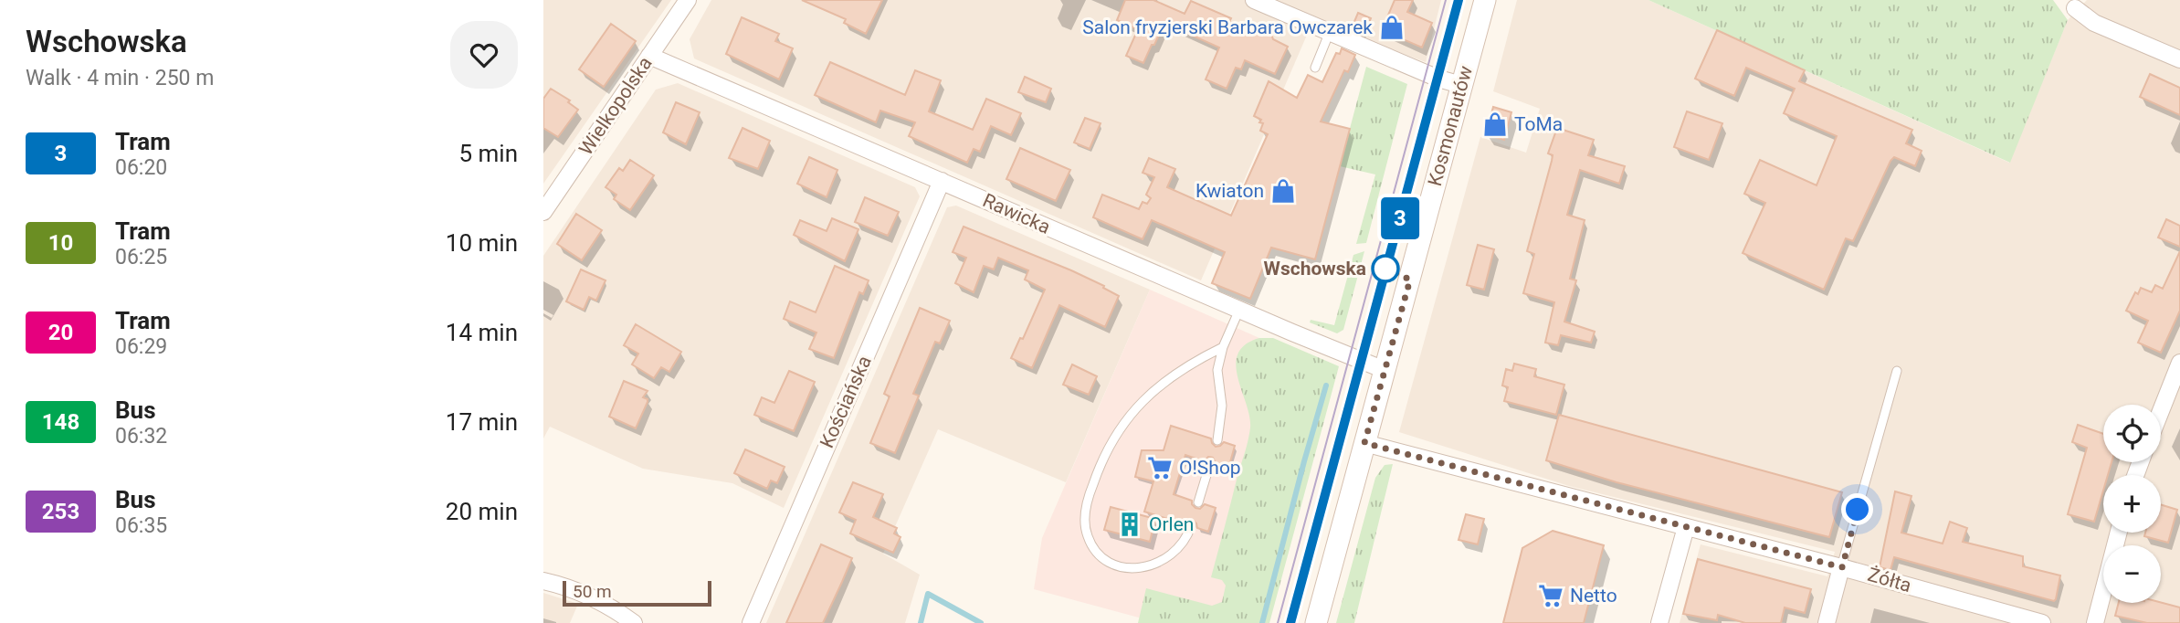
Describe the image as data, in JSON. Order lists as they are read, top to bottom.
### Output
{
  "streets": {
    "main road": ["Kosmonautów"],
    "street": [
      "Wielkopolska",
      "Rawicka",
      "Kościańska",
      "Żółta"
    ]
  },
  "crossings": [
    ["Wielkopolska", "Rawicka"],
    ["Kosmonautów", "Rawicka"],
    ["Kosmonautów", "Żółta"],
    ["Rawicka", "Kościańska"]
  ],
  "places": {
    "shop": ["Salon fryzjerski Barbara Owczarek", "ToMa", "Kwiaton"],
    "other": ["Wschowska"],
    "supermarket": ["O!Shop", "Netto"],
    "building": ["Orlen"]
  },
  "lines": ["tram line 3"],
  "scale_bar": "50 m",
  "page": {
    "heading": ["Wschowska", "Walk · 4 min · 250 m"],
    "on_map": "3",
    "list": [
      {
        "mark": "3",
        "name": "Tram",
        "note": "06:20",
        "value": "5 min"
      },
      {
        "mark": "10",
        "name": "Tram",
        "note": "06:25",
        "value": "10 min"
      },
      {
        "mark": "20",
        "name": "Tram",
        "note": "06:29",
        "value": "14 min"
      },
      {
        "mark": "148",
        "name": "Bus",
        "note": "06:32",
        "value": "17 min"
      },
      {
        "mark": "253",
        "name": "Bus",
        "note": "06:35",
        "value": "20 min"
      }
    ],
    "map_buttons": ["+", "−"],
    "scale": "50 m"
  }
}
